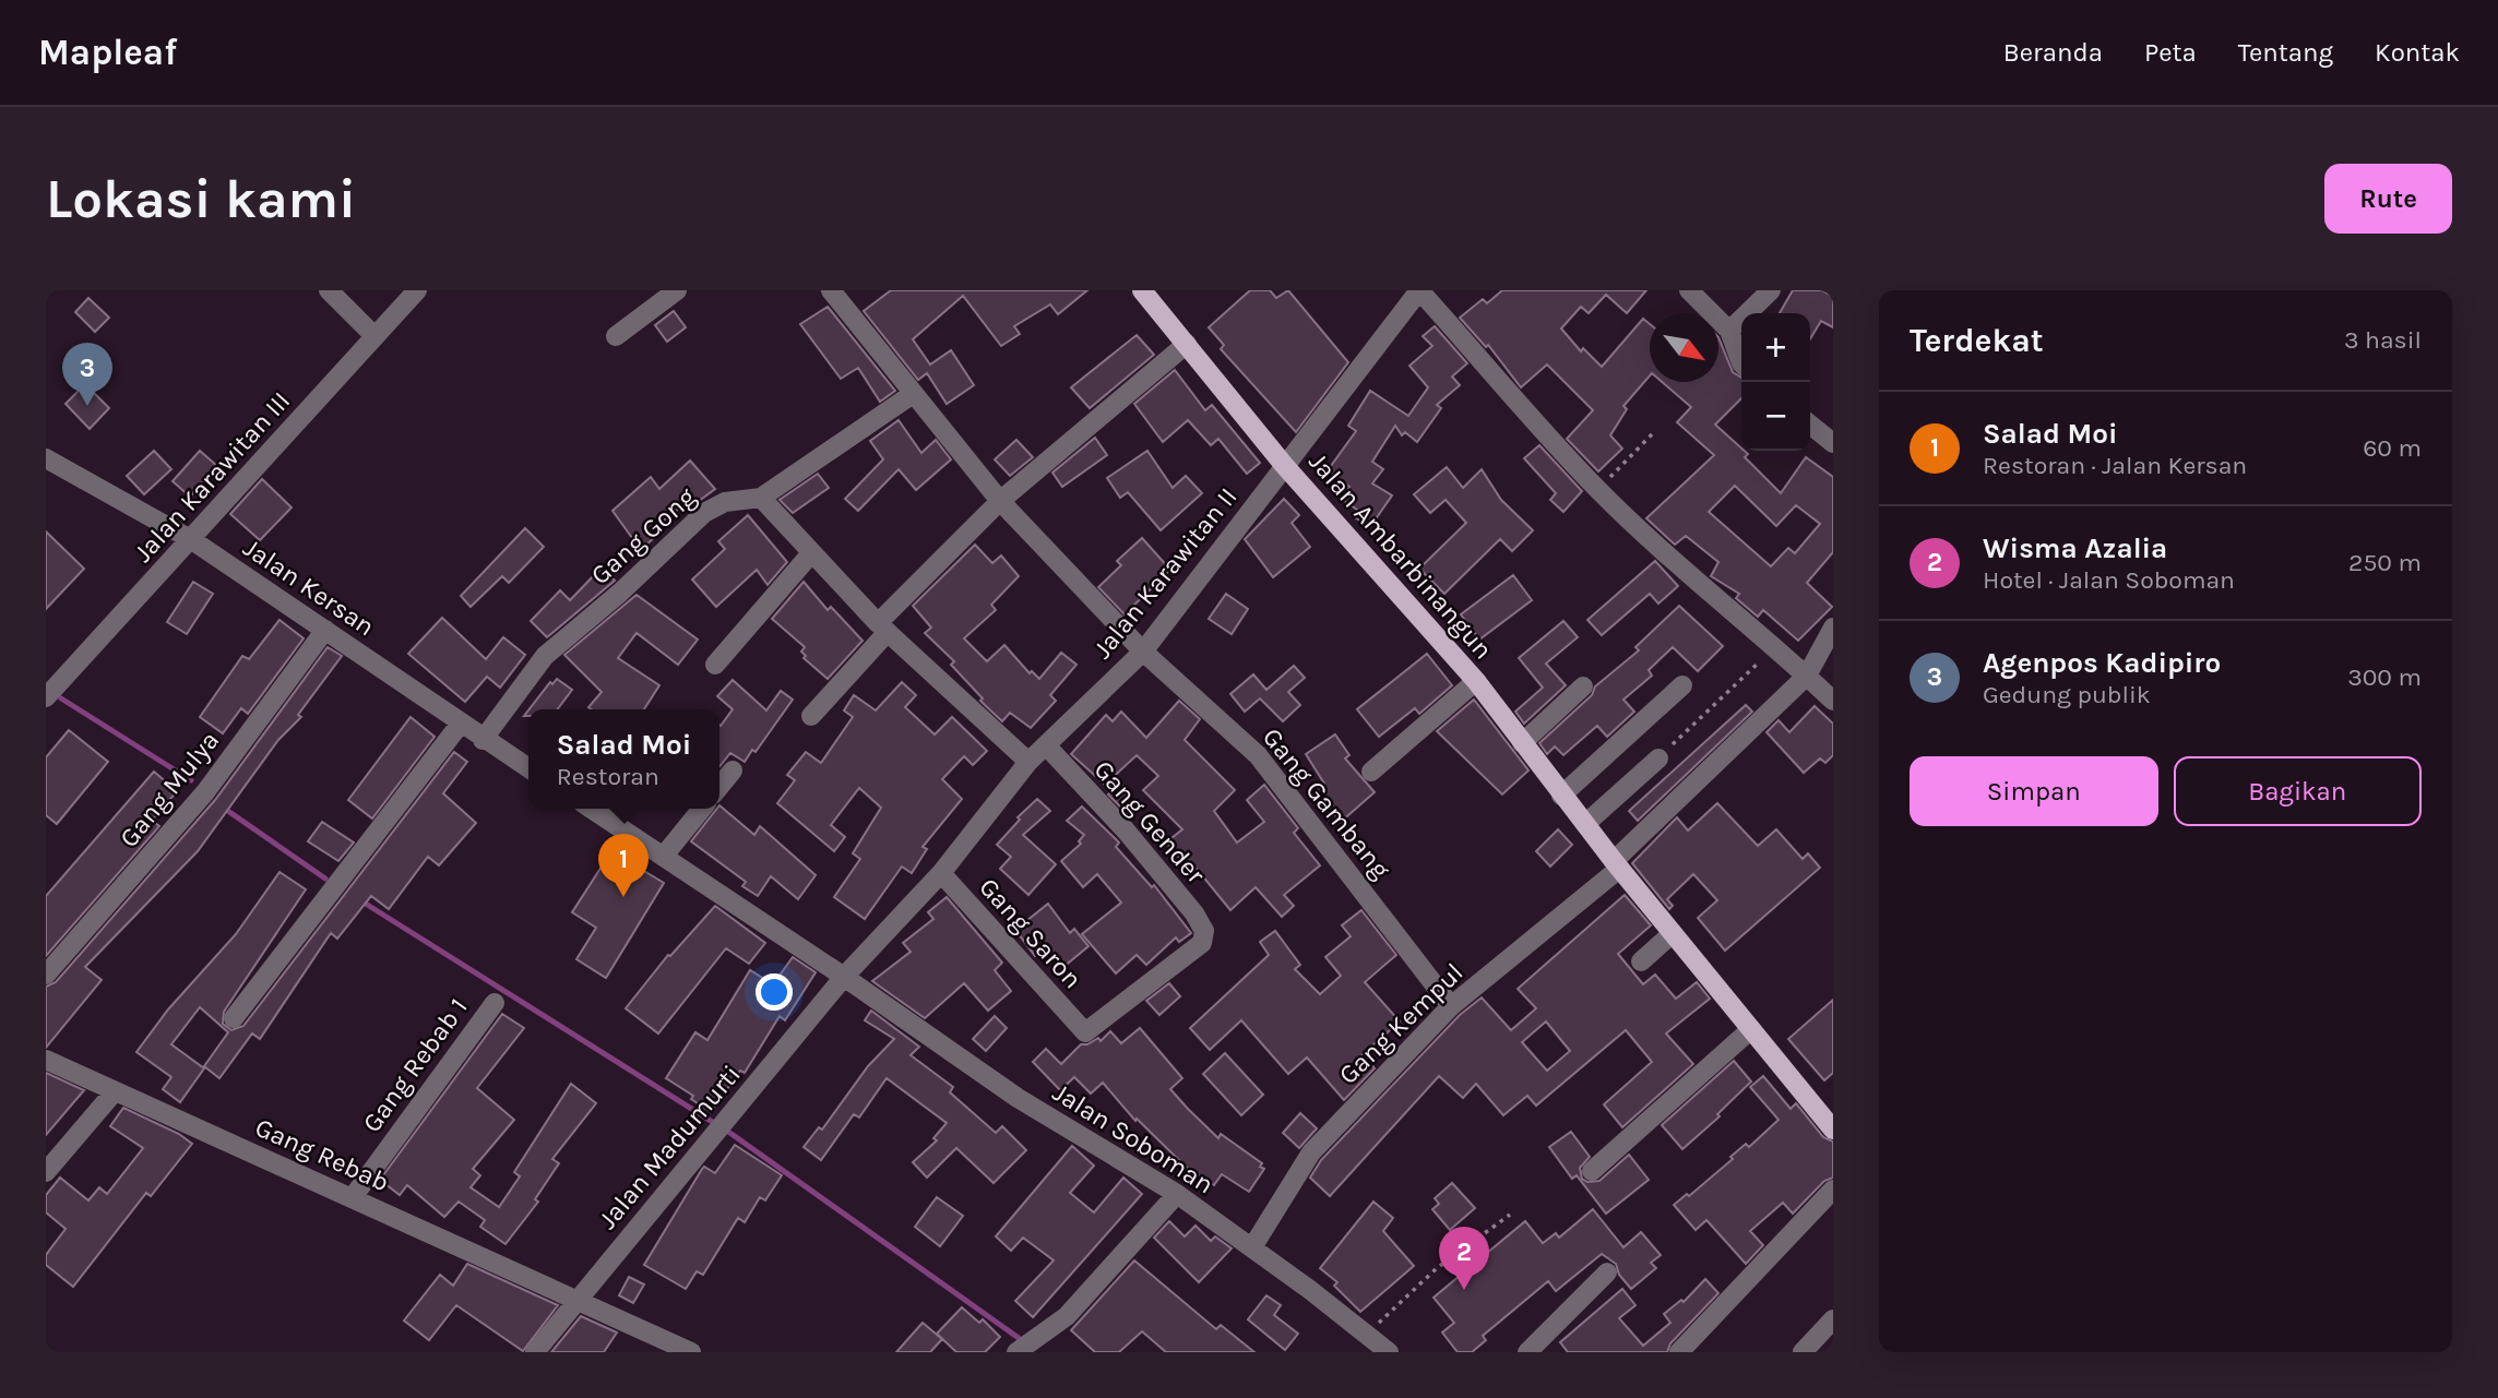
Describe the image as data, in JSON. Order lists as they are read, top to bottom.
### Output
{
  "streets": {
    "main road": ["Jalan Ambarbinangun"],
    "street": [
      "Jalan Karawitan III",
      "Gang Gong",
      "Jalan Karawitan II",
      "Jalan Kersan",
      "Gang Mulya",
      "Gang Gambang",
      "Gang Gender",
      "Gang Saron",
      "Gang Kempul",
      "Gang Rebab 1",
      "Jalan Soboman",
      "Jalan Madumurti",
      "Gang Rebab"
    ]
  },
  "crossings": [
    ["Jalan Karawitan III", "Jalan Kersan"],
    ["Gang Gong", "Jalan Kersan"],
    ["Gang Gong", "Gang Gambang"],
    ["Jalan Ambarbinangun", "Jalan Karawitan II"],
    ["Jalan Ambarbinangun", "Gang Kempul"],
    ["Jalan Karawitan II", "Gang Gambang"],
    ["Jalan Karawitan II", "Gang Gender"],
    ["Jalan Karawitan II", "Gang Saron"],
    ["Jalan Karawitan II", "Jalan Soboman"],
    ["Jalan Karawitan II", "Jalan Madumurti"],
    ["Jalan Kersan", "Gang Mulya"],
    ["Gang Gambang", "Gang Kempul"],
    ["Gang Gender", "Gang Saron"],
    ["Gang Kempul", "Jalan Soboman"],
    ["Gang Rebab 1", "Gang Rebab"],
    ["Jalan Soboman", "Jalan Madumurti"],
    ["Jalan Madumurti", "Gang Rebab"]
  ],
  "north": "bottom right",
  "page": {
    "header": "Mapleaf",
    "nav": [
      "Beranda",
      "Peta",
      "Tentang",
      "Kontak"
    ],
    "buttons": [
      "Rute",
      ["Simpan", "Bagikan"]
    ],
    "title": "Lokasi kami",
    "heading": ["Terdekat", "3 hasil"],
    "map_buttons": ["+", "−"],
    "pins": ["3", "1", "2"],
    "list": [
      {
        "mark": "1",
        "name": "Salad Moi",
        "note": "Restoran · Jalan Kersan",
        "value": "60 m"
      },
      {
        "mark": "2",
        "name": "Wisma Azalia",
        "note": "Hotel · Jalan Soboman",
        "value": "250 m"
      },
      {
        "mark": "3",
        "name": "Agenpos Kadipiro",
        "note": "Gedung publik",
        "value": "300 m"
      }
    ],
    "popup": ["Salad Moi", "Restoran"]
  }
}
